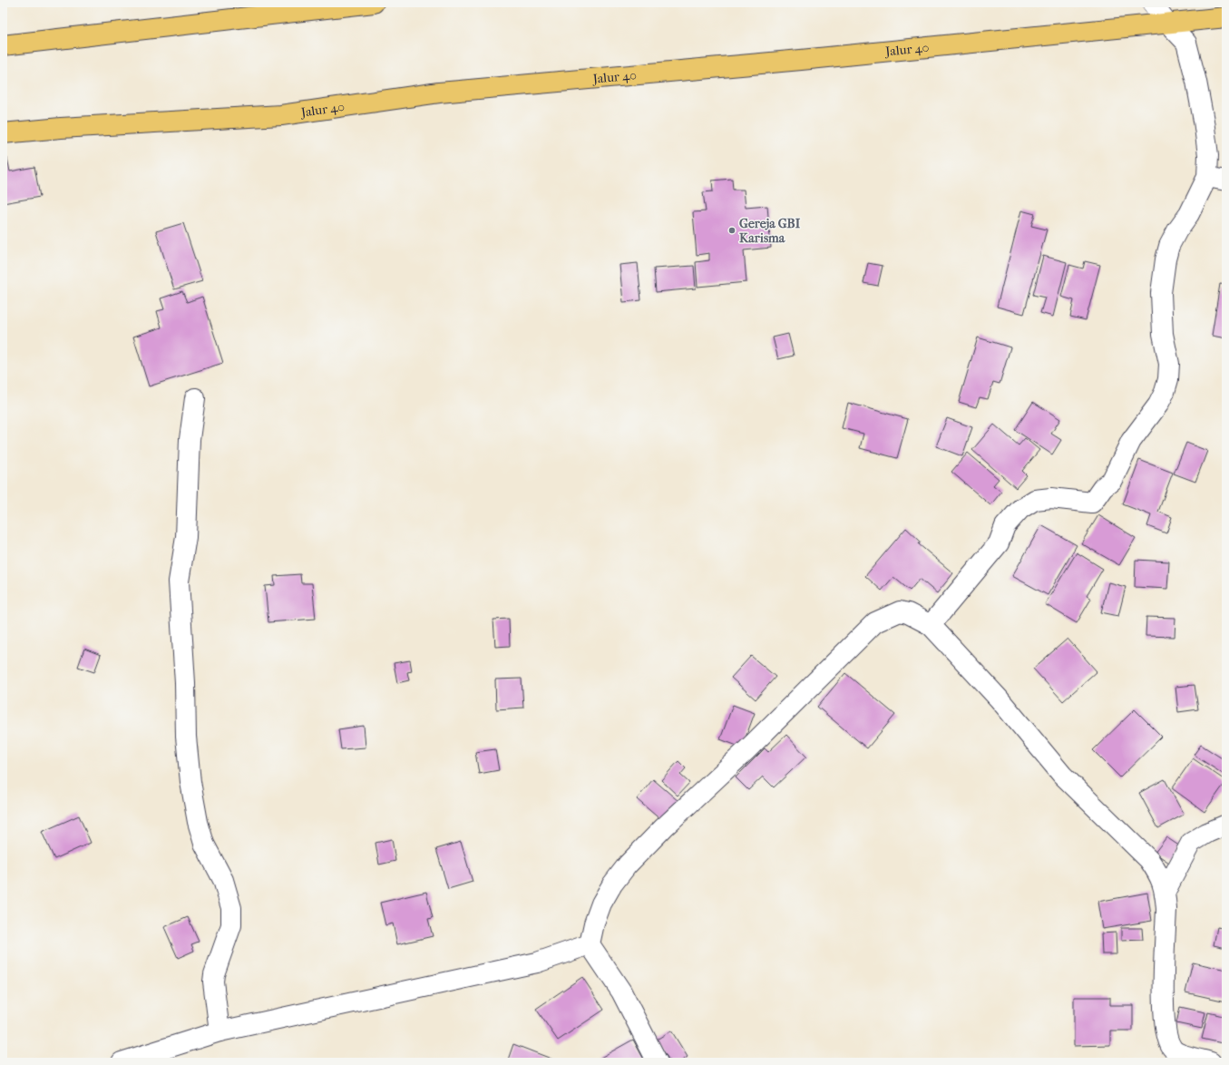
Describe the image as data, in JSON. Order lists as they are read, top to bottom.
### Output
{
  "streets": {
    "highway": ["Jalur 40"]
  },
  "places": ["Gereja GBI Karisma"]
}
